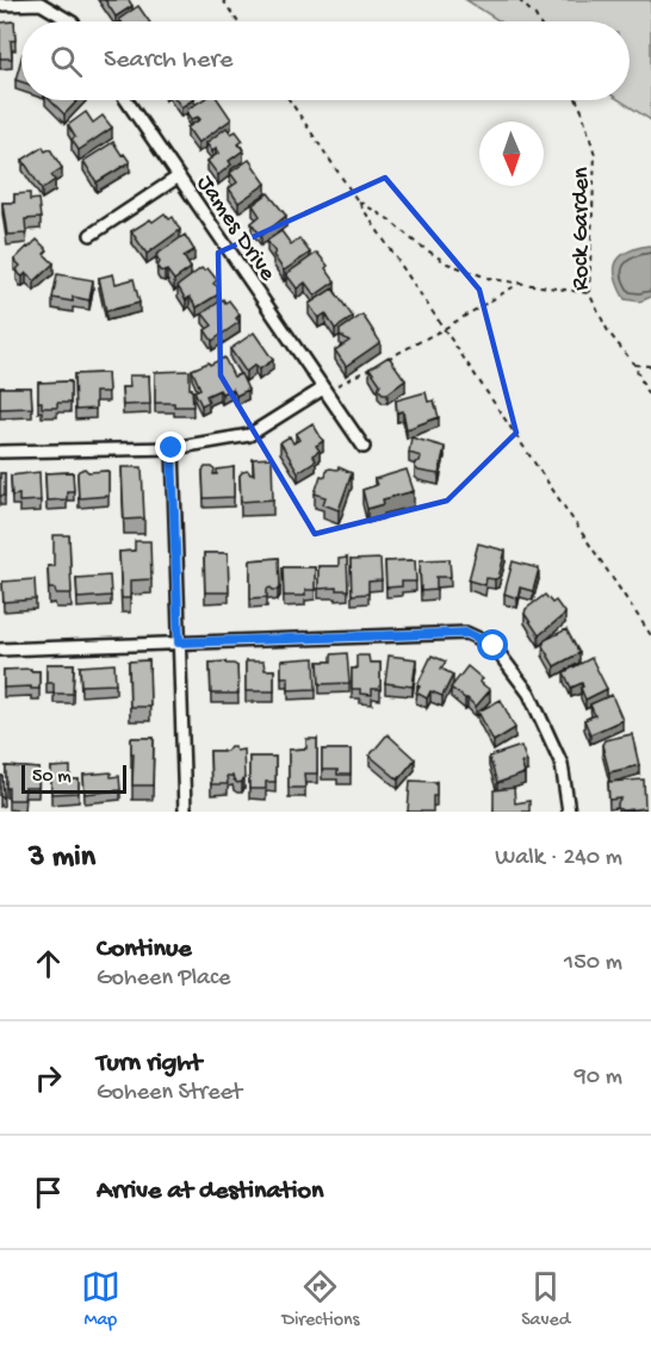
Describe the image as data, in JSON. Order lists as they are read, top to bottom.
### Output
{
  "streets": {
    "street": ["James Drive"],
    "path": ["Rock Garden"]
  },
  "scale_bar": "50 m",
  "north": "bottom",
  "page": {
    "search": "Search here",
    "scale": "50 m",
    "heading": ["3 min", "Walk · 240 m"],
    "list": [
      ["Continue", "Goheen Place", "150 m"],
      ["Turn right", "Goheen Street", "90 m"],
      "Arrive at destination"
    ],
    "nav": ["Map", "Directions", "Saved"]
  }
}
